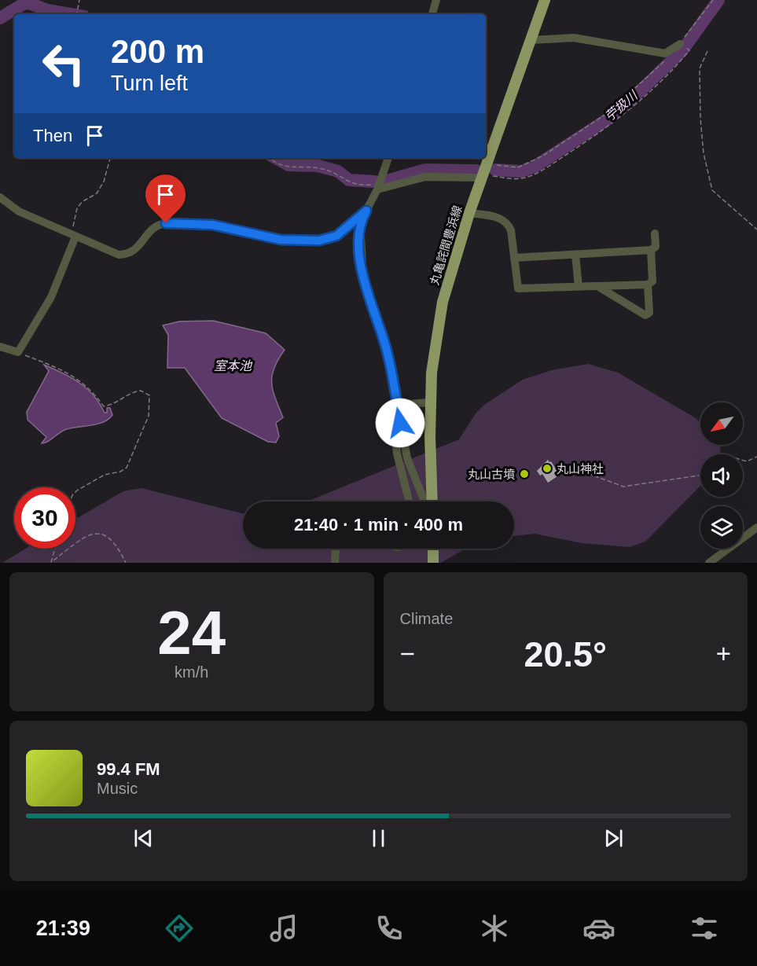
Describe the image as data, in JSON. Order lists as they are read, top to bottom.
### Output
{
  "streets": {
    "main road": ["丸亀詫間豊浜線"]
  },
  "water": ["苧扱川", "室本池"],
  "places": ["丸山神社", "丸山古墳"],
  "north": "bottom left",
  "page": {
    "turn": ["200 m", "Turn left"],
    "then": "Then",
    "limit": "30",
    "trip": "21:40 · 1 min · 400 m",
    "tile": [
      ["24", "km/h"],
      "Climate"
    ],
    "heat": ["−", "20.5°", "+"],
    "song": ["99.4 FM", "Music"],
    "tabs": "21:39"
  }
}
